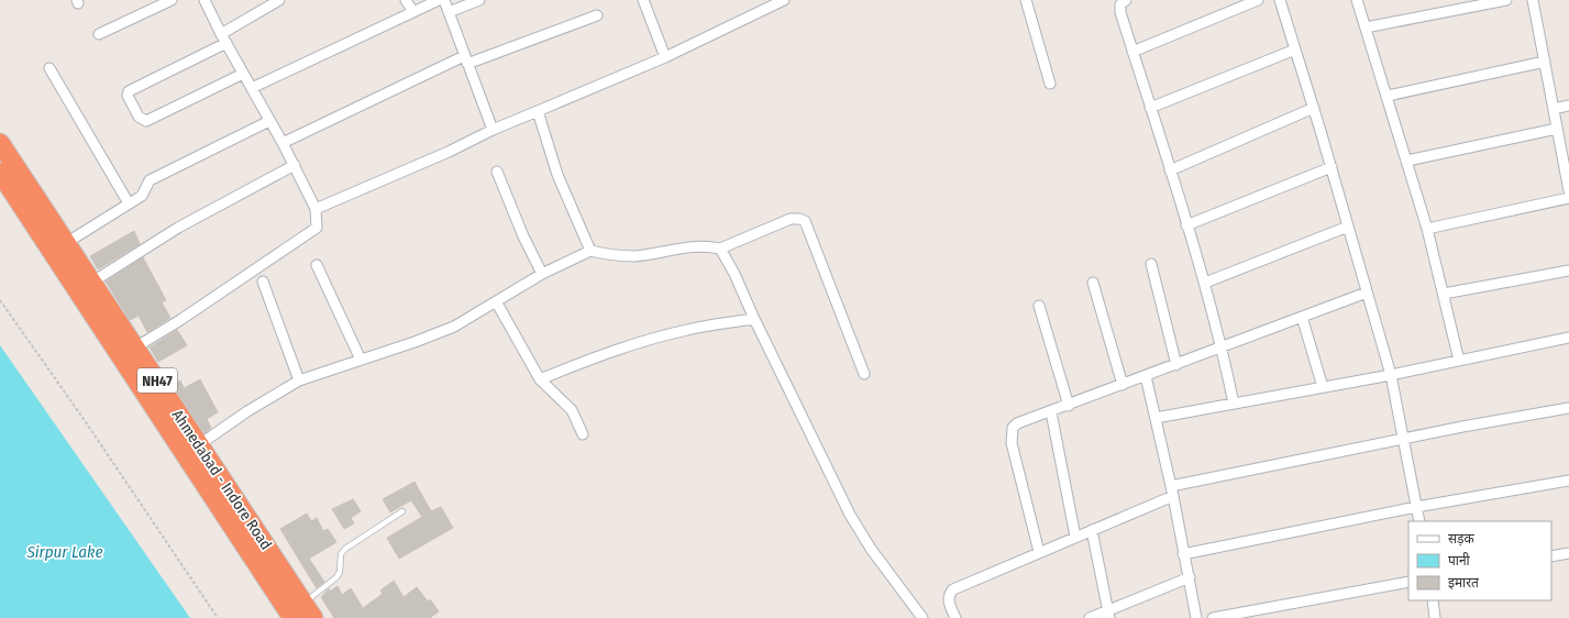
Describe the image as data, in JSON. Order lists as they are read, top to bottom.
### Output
{
  "streets": {
    "highway": ["NH47", "Ahmedabad - Indore Road"]
  },
  "water": ["Sirpur Lake"],
  "legend": ["सड़क", "पानी", "इमारत"]
}
